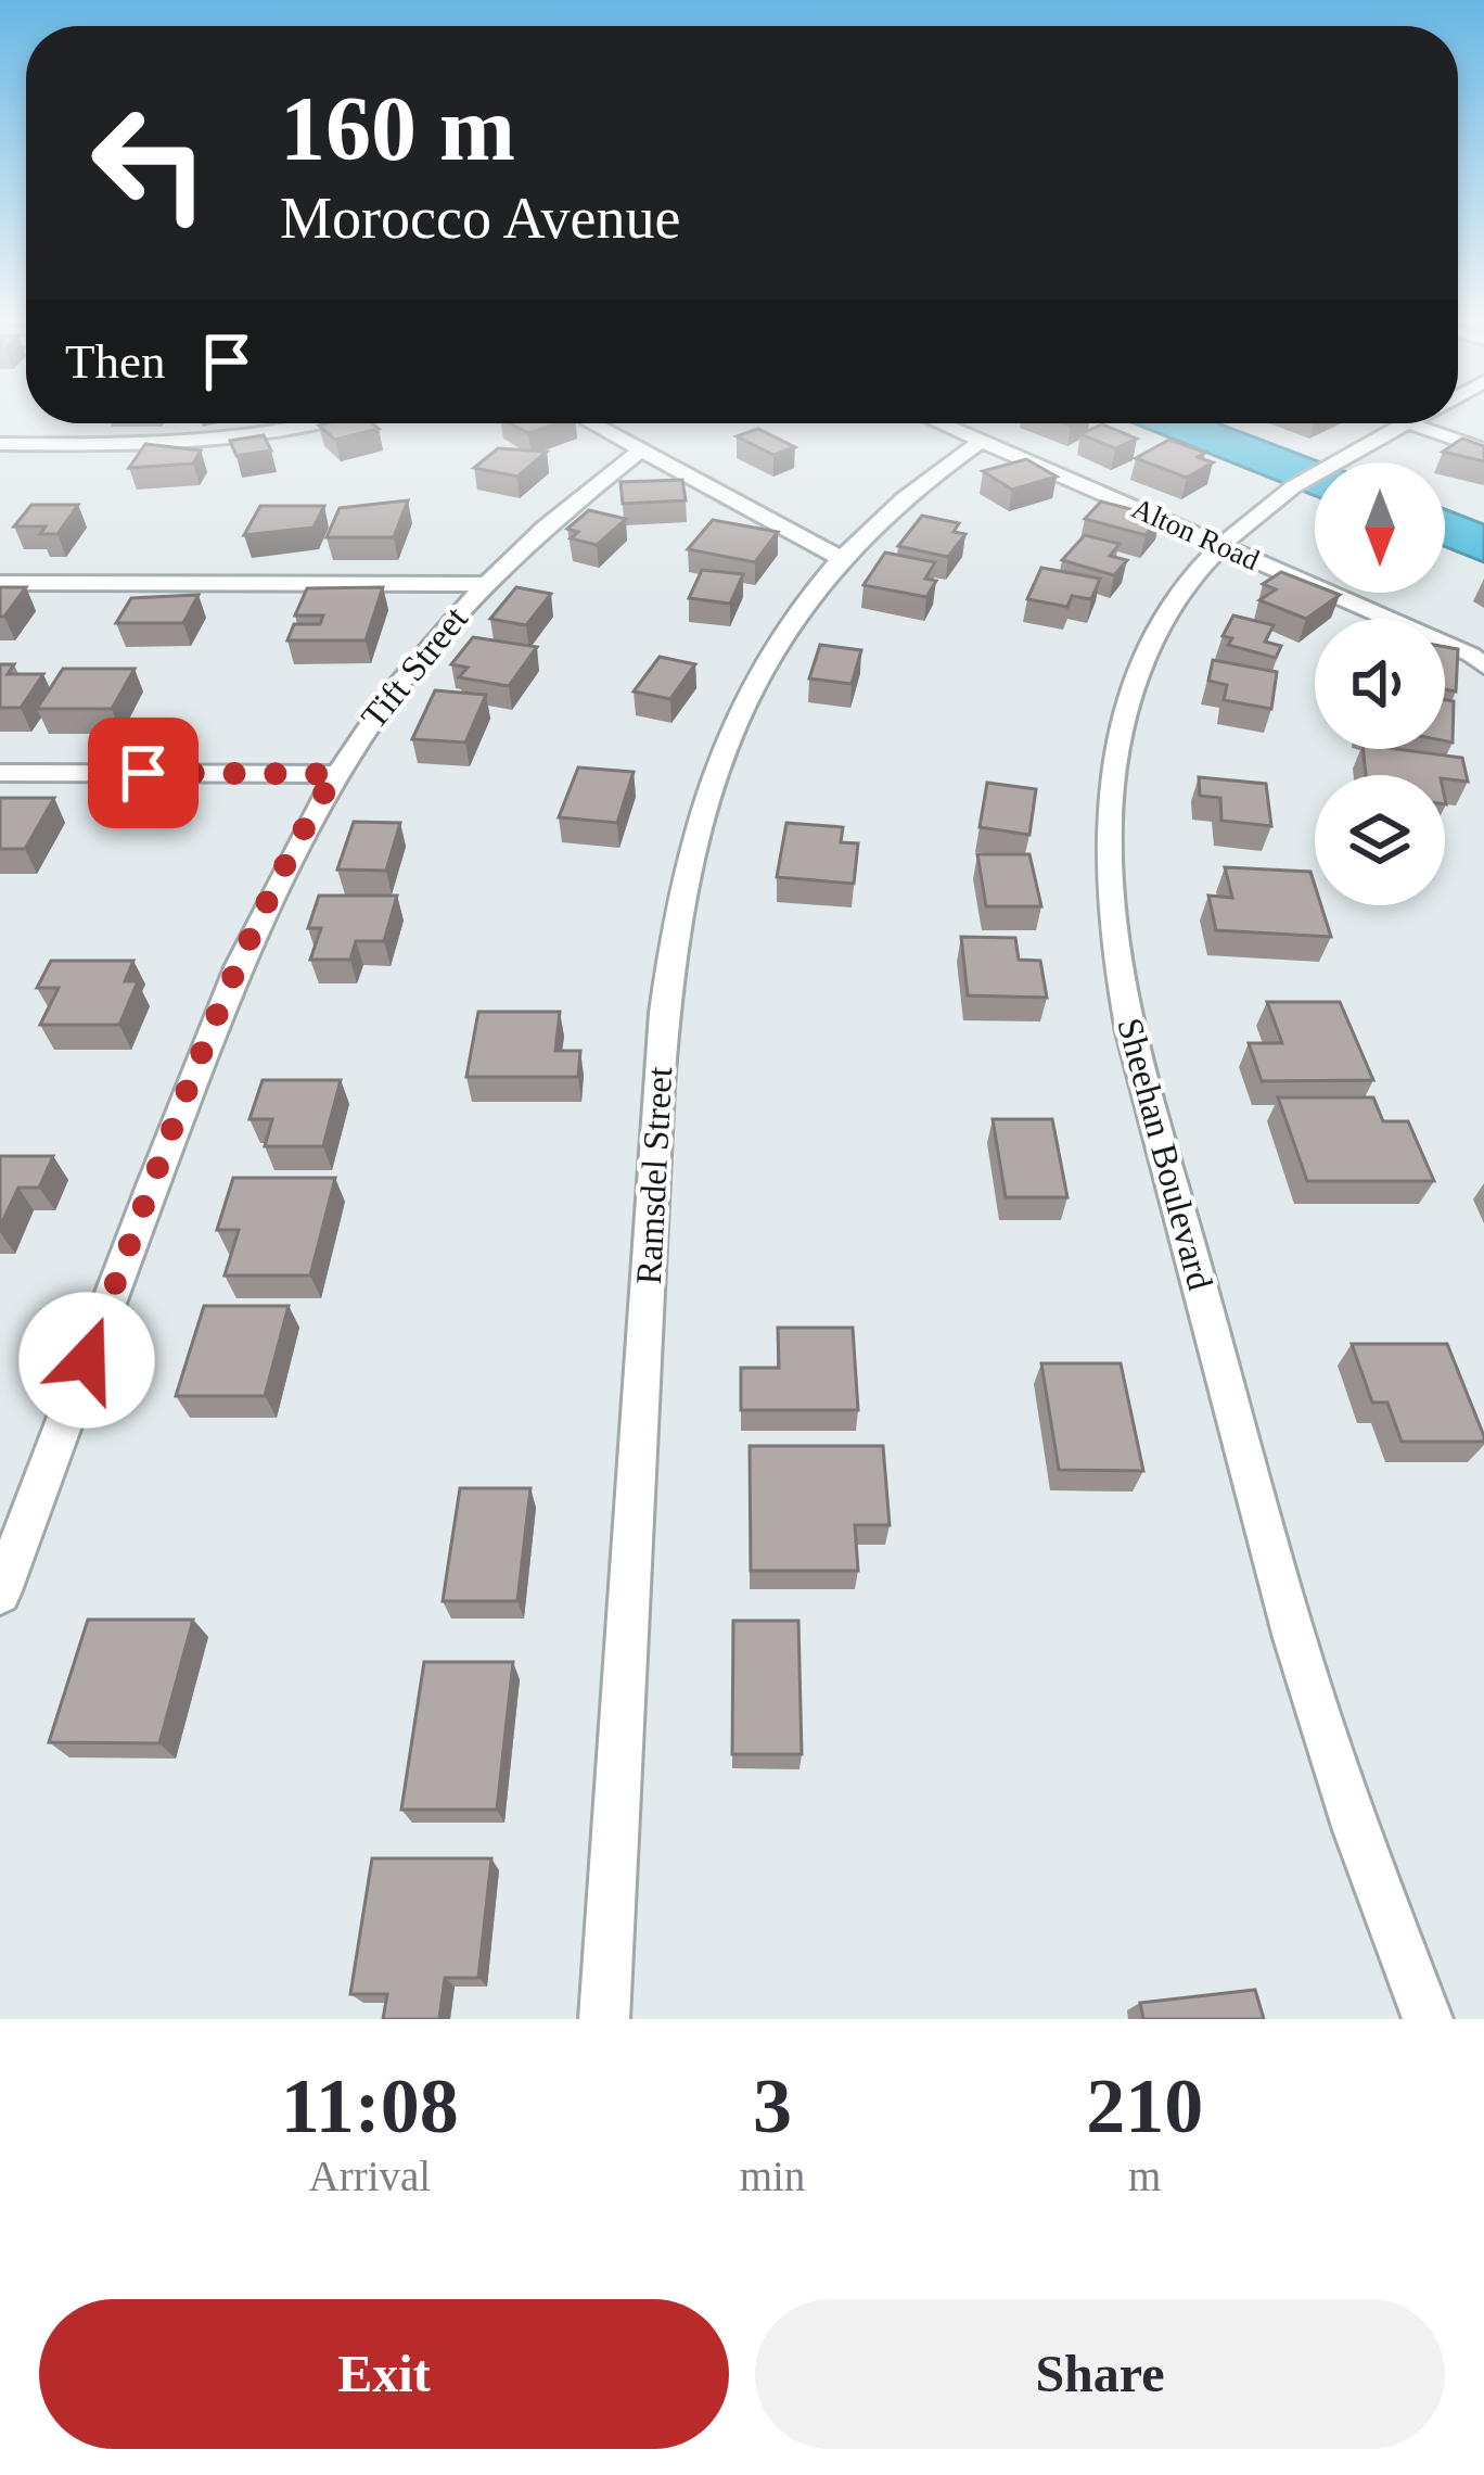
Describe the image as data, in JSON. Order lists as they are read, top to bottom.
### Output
{
  "streets": {
    "street": [
      "Alton Road",
      "Tift Street",
      "Sheehan Boulevard",
      "Ramsdel Street"
    ]
  },
  "crossings": [
    ["Alton Road", "Sheehan Boulevard"],
    ["Alton Road", "Ramsdel Street"]
  ],
  "north": "bottom",
  "page": {
    "turn": ["160 m", "Morocco Avenue"],
    "then": "Then",
    "eta": [
      "11:08",
      "Arrival",
      "3",
      "min",
      "210",
      "m"
    ],
    "buttons": ["Exit", "Share"]
  }
}
